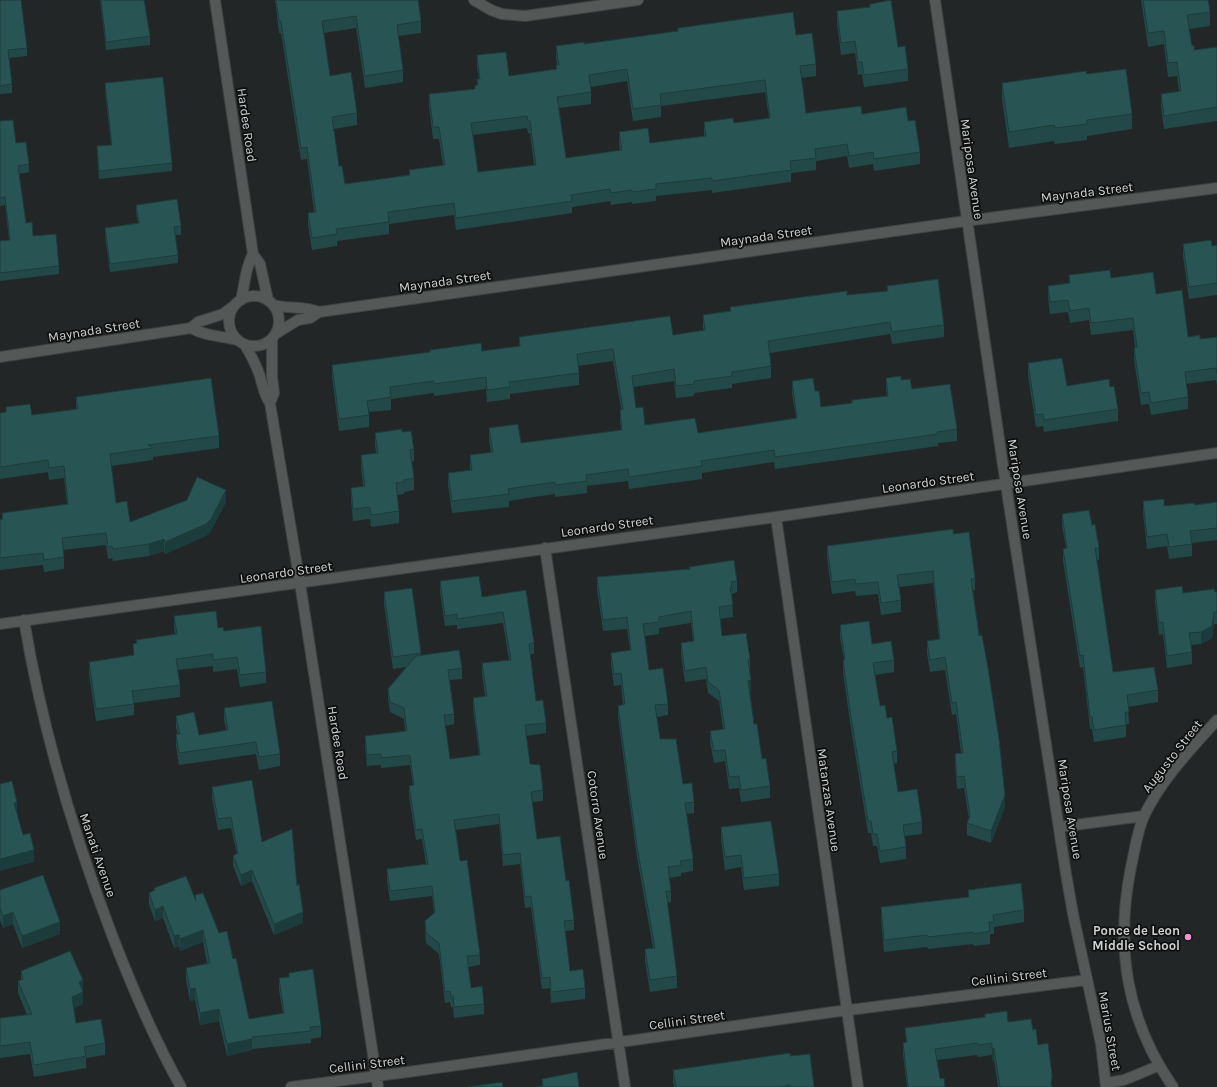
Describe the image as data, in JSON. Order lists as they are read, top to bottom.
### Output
{
  "streets": {
    "street": [
      "Hardee Road",
      "Mariposa Avenue",
      "Maynada Street",
      "Leonardo Street",
      "Augusto Street",
      "Matanzas Avenue",
      "Cotorro Avenue",
      "Manati Avenue",
      "Cellini Street",
      "Marius Street"
    ]
  },
  "crossings": [
    ["Hardee Road", "Maynada Street"],
    ["Hardee Road", "Leonardo Street"],
    ["Hardee Road", "Cellini Street"],
    ["Mariposa Avenue", "Maynada Street"],
    ["Mariposa Avenue", "Leonardo Street"],
    ["Mariposa Avenue", "Cellini Street"],
    ["Mariposa Avenue", "Marius Street"],
    ["Leonardo Street", "Matanzas Avenue"],
    ["Leonardo Street", "Cotorro Avenue"],
    ["Leonardo Street", "Manati Avenue"],
    ["Matanzas Avenue", "Cellini Street"],
    ["Cotorro Avenue", "Cellini Street"],
    ["Cellini Street", "Marius Street"]
  ],
  "places": ["Ponce de Leon Middle School"]
}
